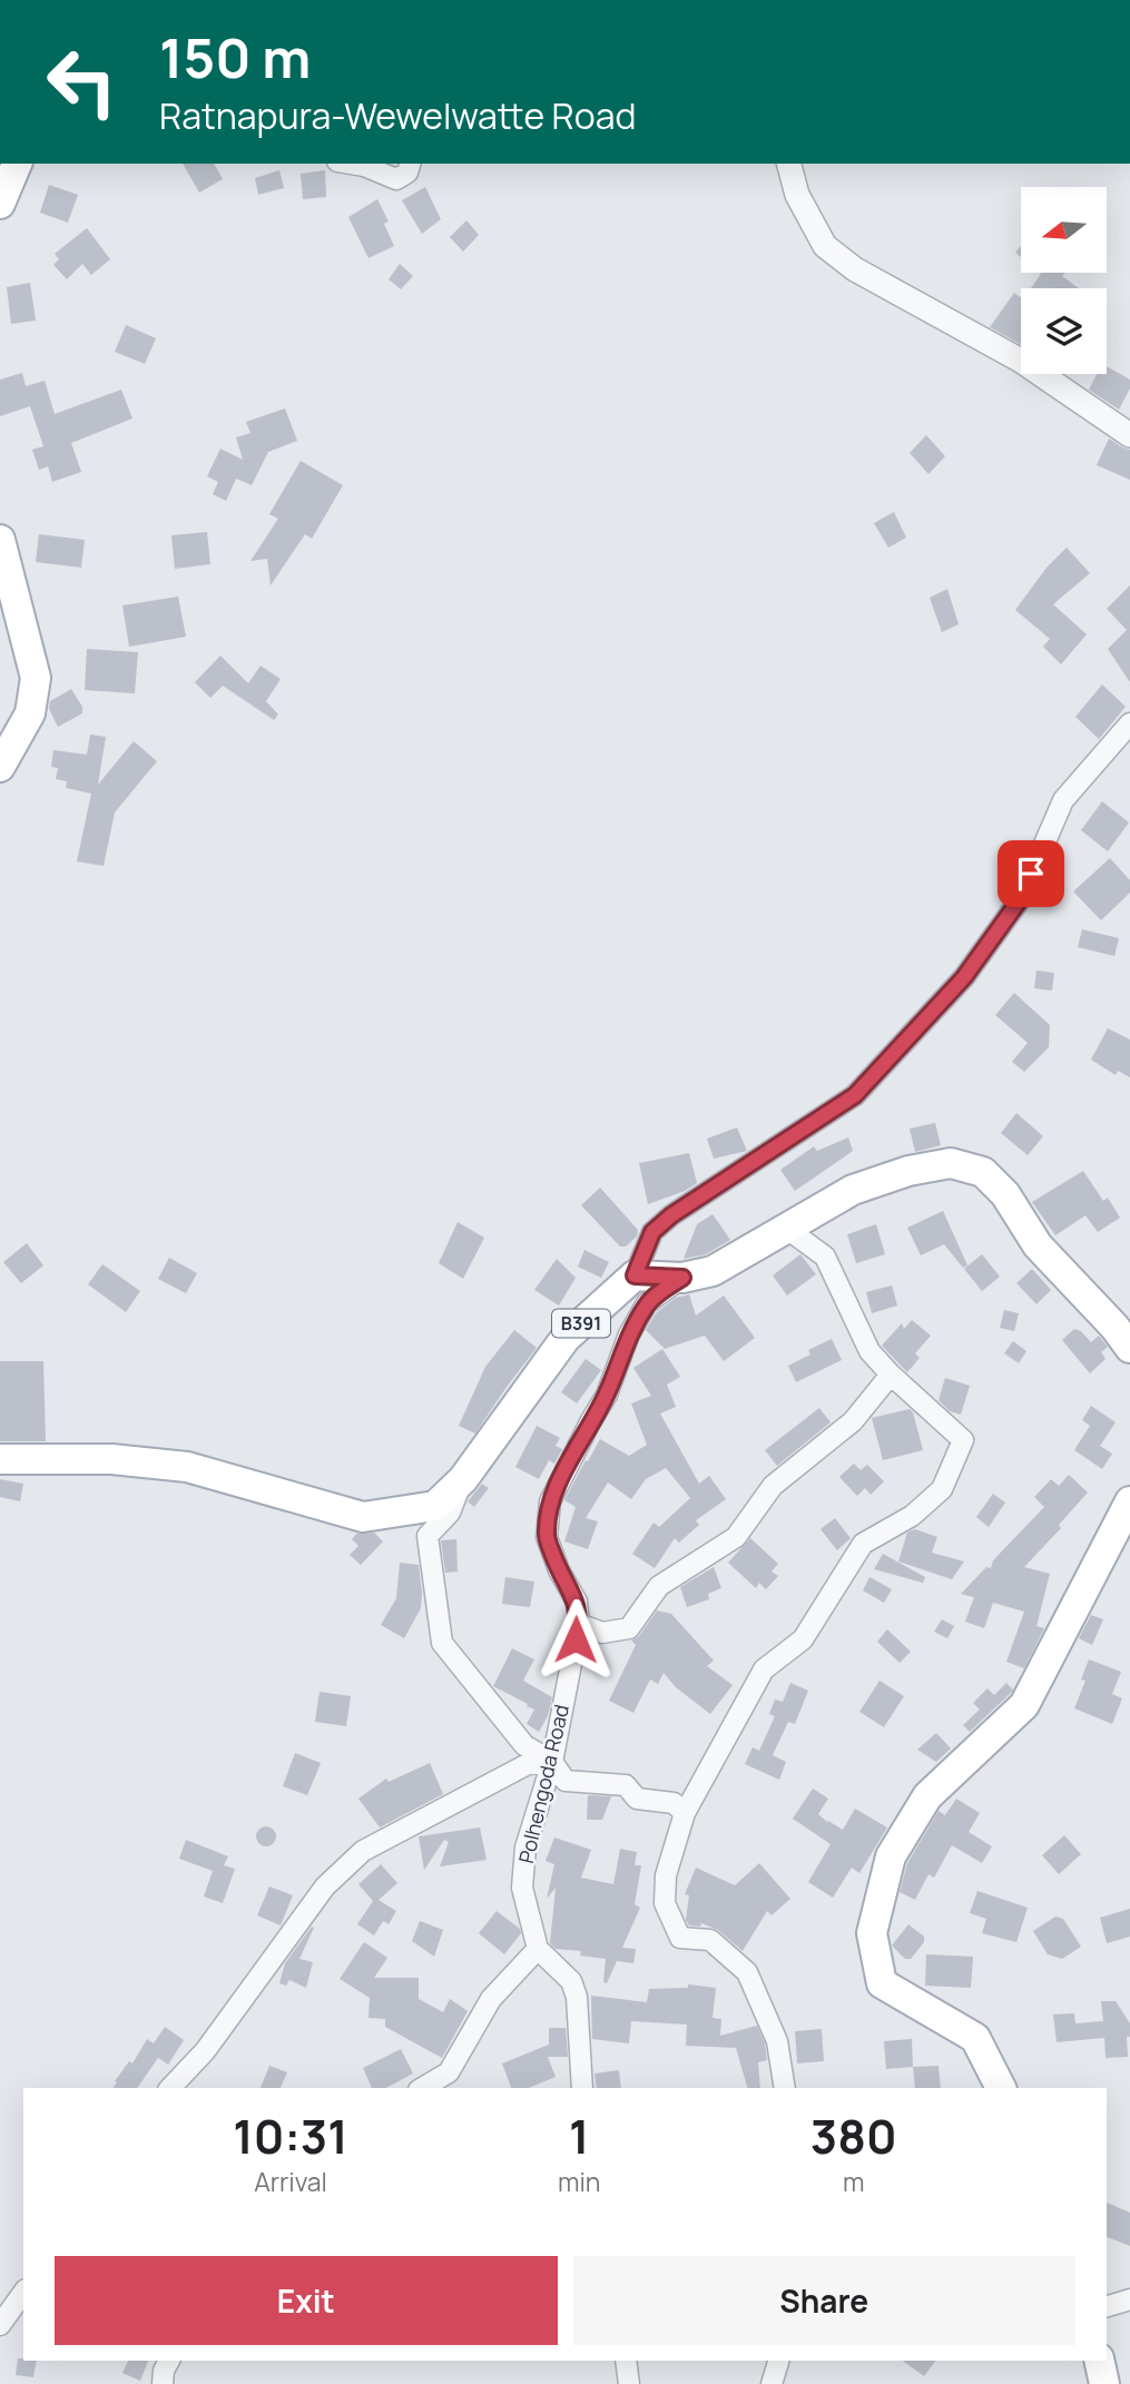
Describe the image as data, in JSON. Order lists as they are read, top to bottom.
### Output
{
  "streets": {
    "main road": ["B391"],
    "street": ["Polhengoda Road"]
  },
  "north": "left",
  "page": {
    "turn": ["150 m", "Ratnapura-Wewelwatte Road"],
    "eta": [
      "10:31",
      "Arrival",
      "1",
      "min",
      "380",
      "m"
    ],
    "buttons": ["Exit", "Share"]
  }
}
